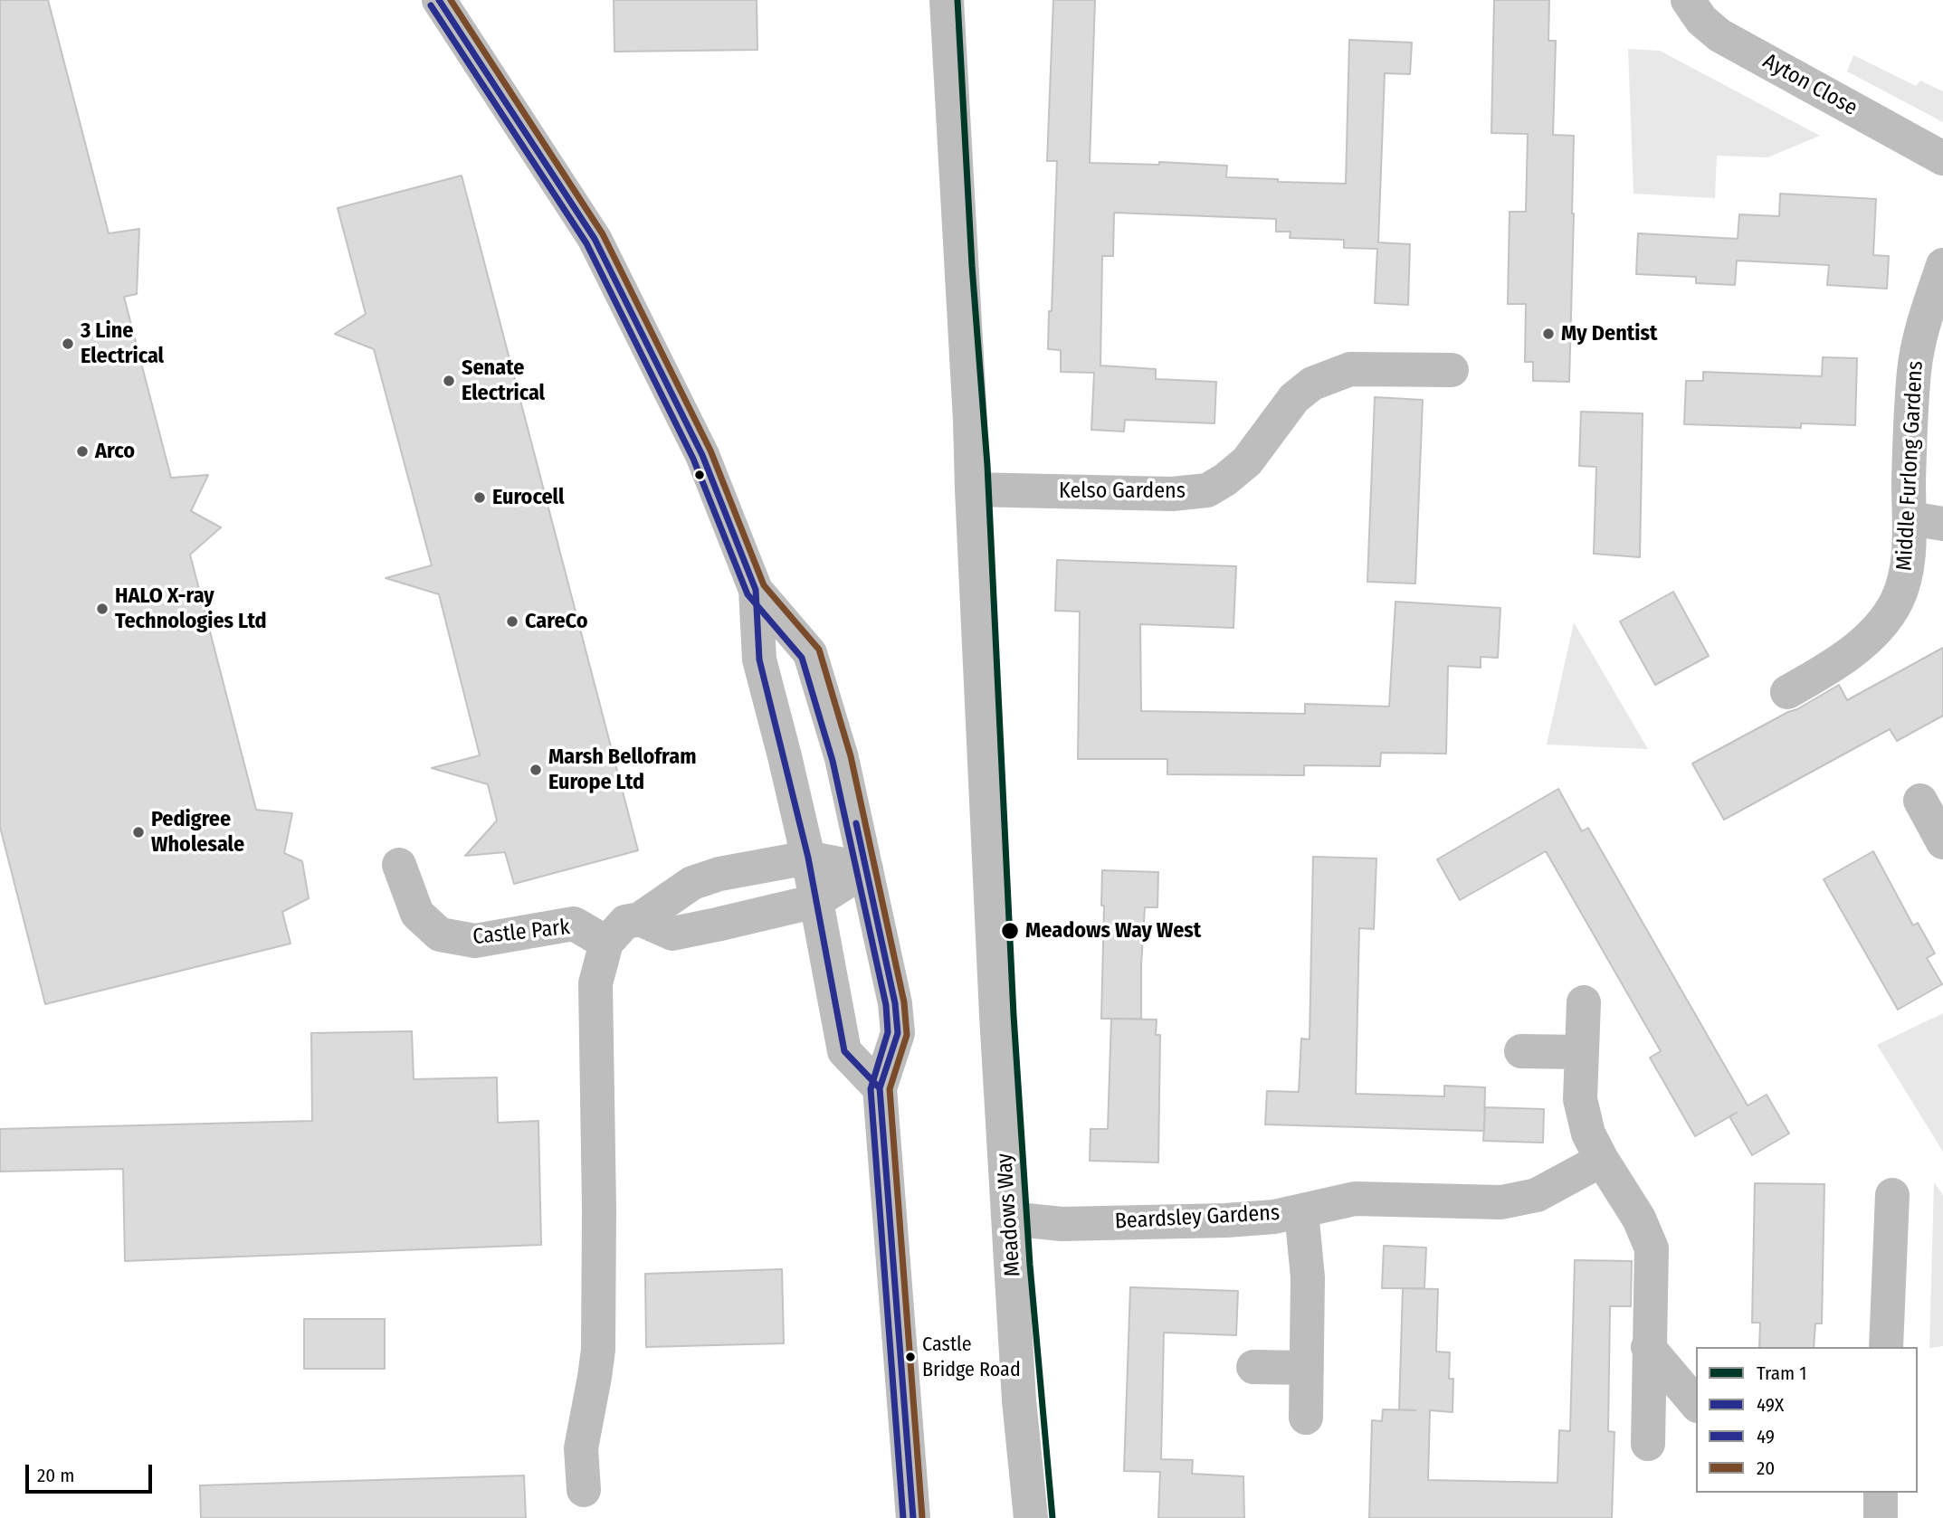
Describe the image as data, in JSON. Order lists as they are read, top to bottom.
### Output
{
  "streets": {
    "street": [
      "Ayton Close",
      "Middle Furlong Gardens",
      "Kelso Gardens",
      "Castle Park",
      "Meadows Way",
      "Beardsley Gardens"
    ]
  },
  "crossings": [
    ["Kelso Gardens", "Meadows Way"],
    ["Meadows Way", "Beardsley Gardens"]
  ],
  "places": [
    "My Dentist",
    "3 Line Electrical",
    "Senate Electrical",
    "Arco",
    "Eurocell",
    "HALO X-ray Technologies Ltd",
    "CareCo",
    "Marsh Bellofram Europe Ltd",
    "Pedigree Wholesale",
    "Meadows Way West",
    "Castle Bridge Road"
  ],
  "lines": [
    "tram line 1",
    "transit line 49X",
    "transit line 20",
    "transit line 49"
  ],
  "legend": [
    "Tram 1",
    "49X",
    "49",
    "20"
  ],
  "scale_bar": "20 m"
}
